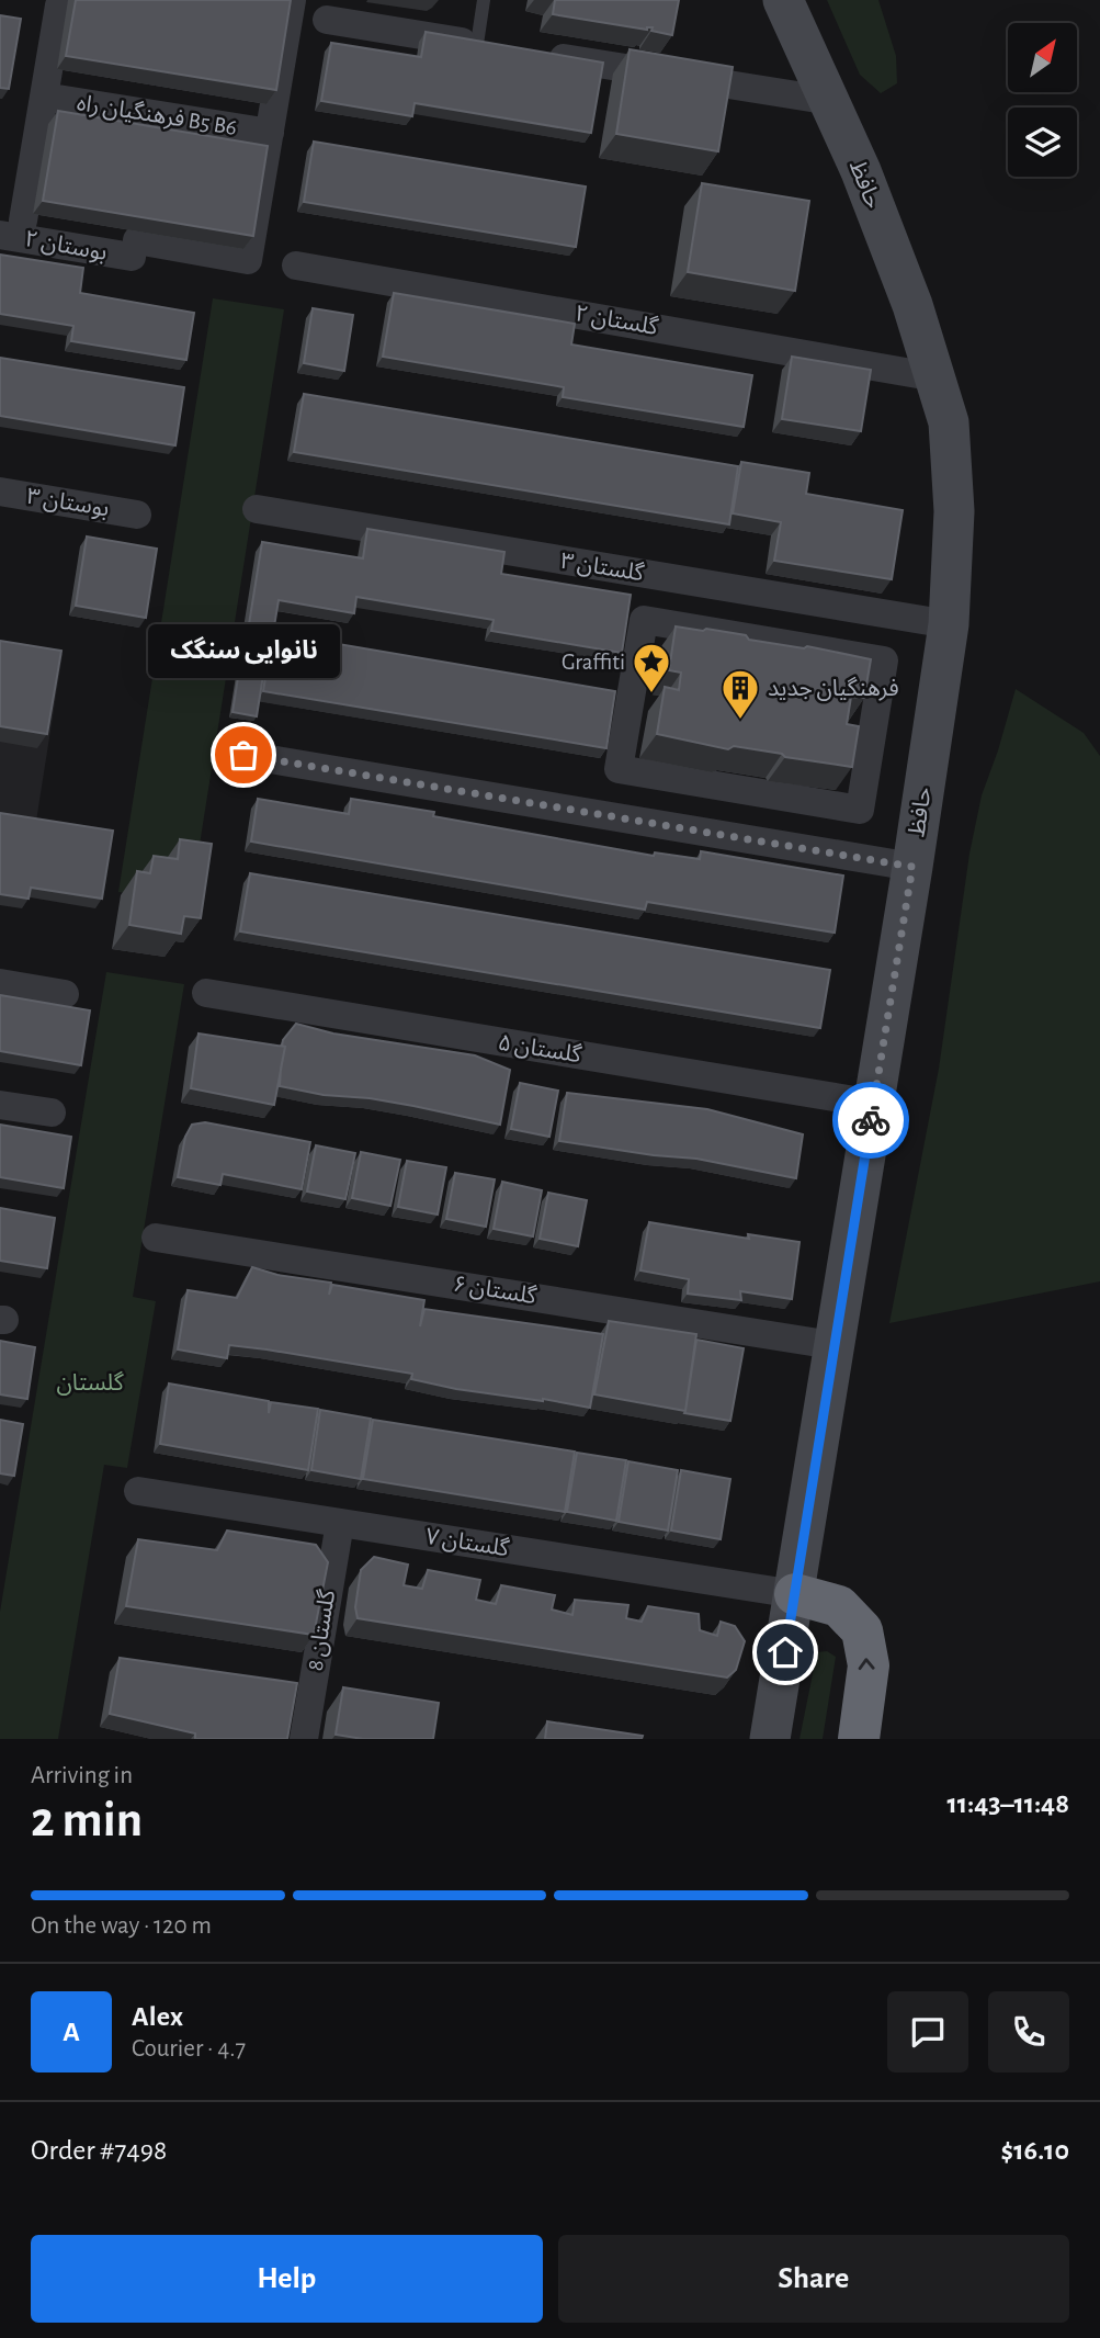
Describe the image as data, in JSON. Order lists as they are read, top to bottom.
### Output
{
  "streets": {
    "street": [
      "فرهنگیان راه B5 B6",
      "حافظ",
      "بوستان ۲",
      "گلستان ۲",
      "بوستان ۳",
      "گلستان ۳",
      "گلستان ۵",
      "گلستان ۶",
      "گلستان ۷",
      "گلستان 8"
    ]
  },
  "crossings": [
    ["فرهنگیان راه B5 B6", "بوستان ۲"],
    ["حافظ", "گلستان ۲"],
    ["حافظ", "گلستان ۳"],
    ["حافظ", "گلستان ۵"],
    ["حافظ", "گلستان ۶"],
    ["حافظ", "گلستان ۷"],
    ["گلستان ۷", "گلستان 8"]
  ],
  "parks": ["گلستان"],
  "places": {
    "place": ["Graffiti"],
    "building": ["فرهنگیان جدید"],
    "other": ["نانوایی سنگک"]
  },
  "north": "top right",
  "page": {
    "bubble": "نانوایی سنگک",
    "heading": ["2 min", "Arriving in", "11:43–11:48"],
    "panel": [
      "Alex",
      "Courier · 4.7",
      "Order #7498",
      "$16.10"
    ],
    "bar": "On the way · 120 m",
    "round": "A",
    "buttons": ["Help", "Share"]
  }
}
